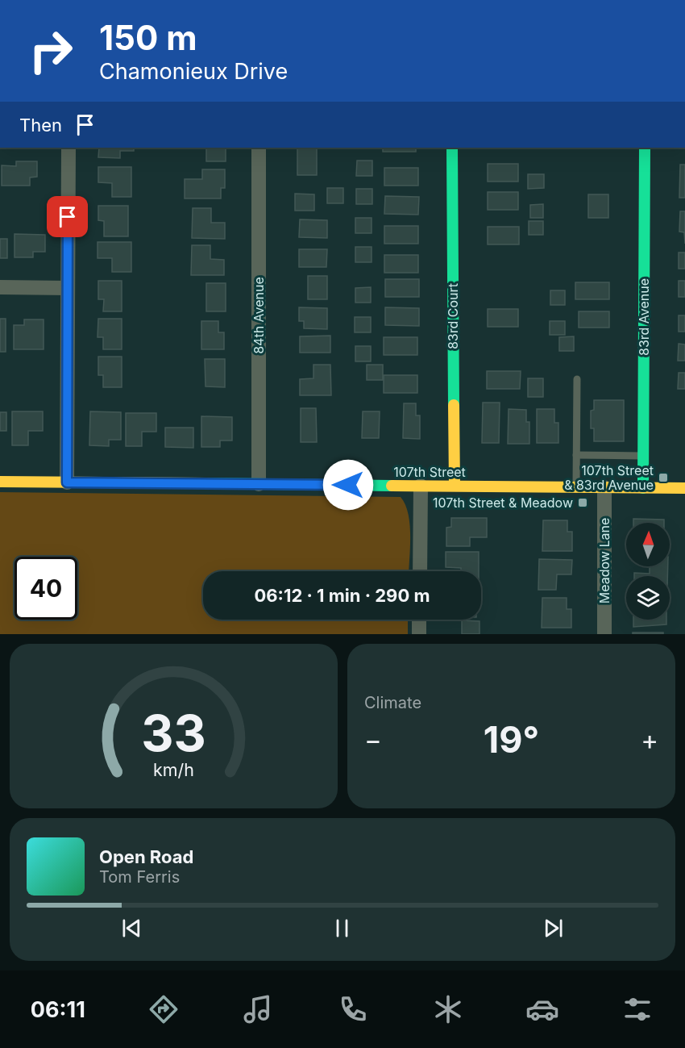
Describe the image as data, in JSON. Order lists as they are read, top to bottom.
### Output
{
  "streets": {
    "street": [
      "84th Avenue",
      "83rd Court",
      "83rd Avenue",
      "107th Street",
      "Meadow Lane"
    ]
  },
  "crossings": [
    ["84th Avenue", "107th Street"],
    ["83rd Court", "107th Street"],
    ["83rd Avenue", "107th Street"],
    ["107th Street", "Meadow Lane"]
  ],
  "places": {
    "transit": ["107th Street & 83rd Avenue", "107th Street & Meadow"]
  },
  "north": "top",
  "page": {
    "turn": ["150 m", "Chamonieux Drive"],
    "then": "Then",
    "limit": "40",
    "trip": "06:12 · 1 min · 290 m",
    "tile": "Climate",
    "heat": ["−", "19°", "+"],
    "song": ["Open Road", "Tom Ferris"],
    "tabs": "06:11",
    "gauge": ["33", "km/h"]
  }
}
